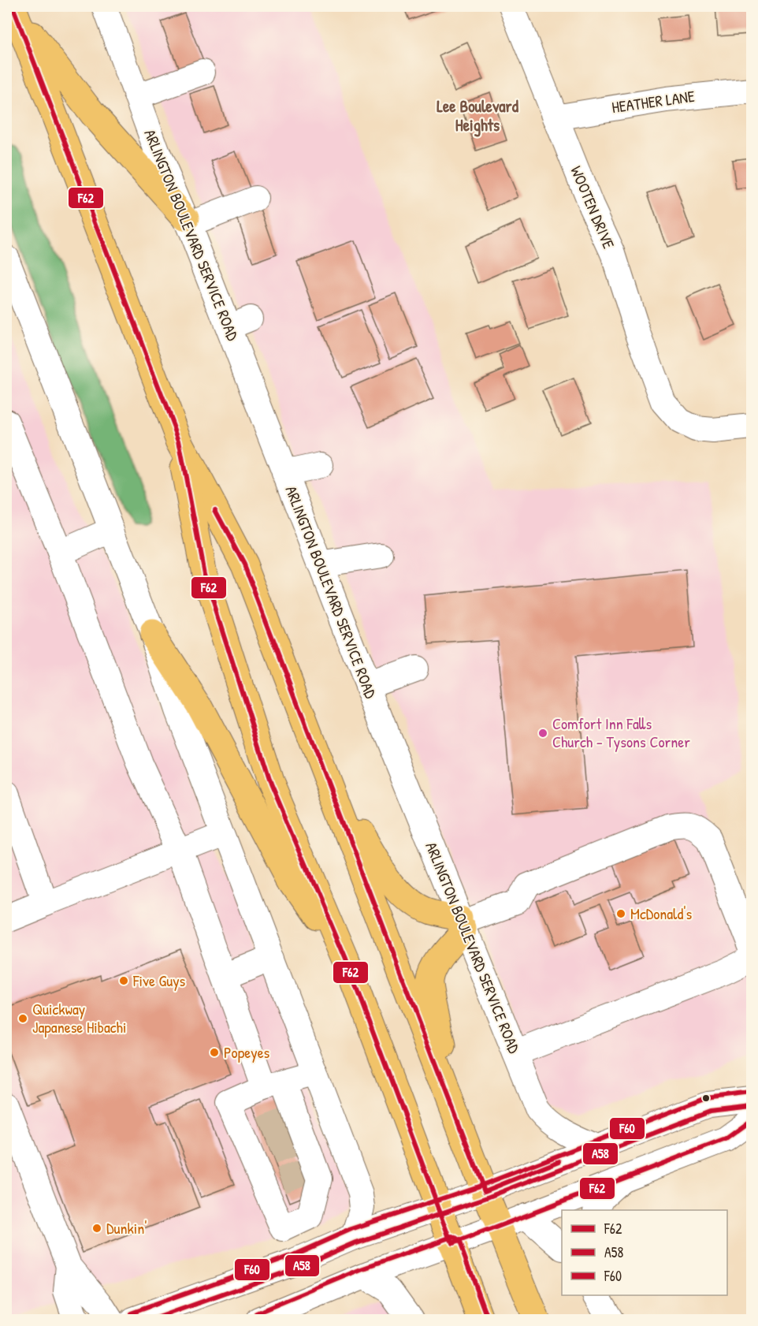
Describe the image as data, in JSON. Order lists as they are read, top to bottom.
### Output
{
  "streets": {
    "street": ["HEATHER LANE", "WOOTEN DRIVE", "ARLINGTON BOULEVARD SERVICE ROAD"]
  },
  "crossings": [
    ["HEATHER LANE", "WOOTEN DRIVE"]
  ],
  "districts": ["Lee Boulevard Heights"],
  "places": [
    "Comfort Inn Falls Church - Tysons Corner",
    "McDonald's",
    "Five Guys",
    "Quickway Japanese Hibachi",
    "Popeyes",
    "Dunkin'"
  ],
  "lines": ["transit line F62", "transit line F60", "transit line A58"],
  "legend": ["F62", "A58", "F60"]
}
